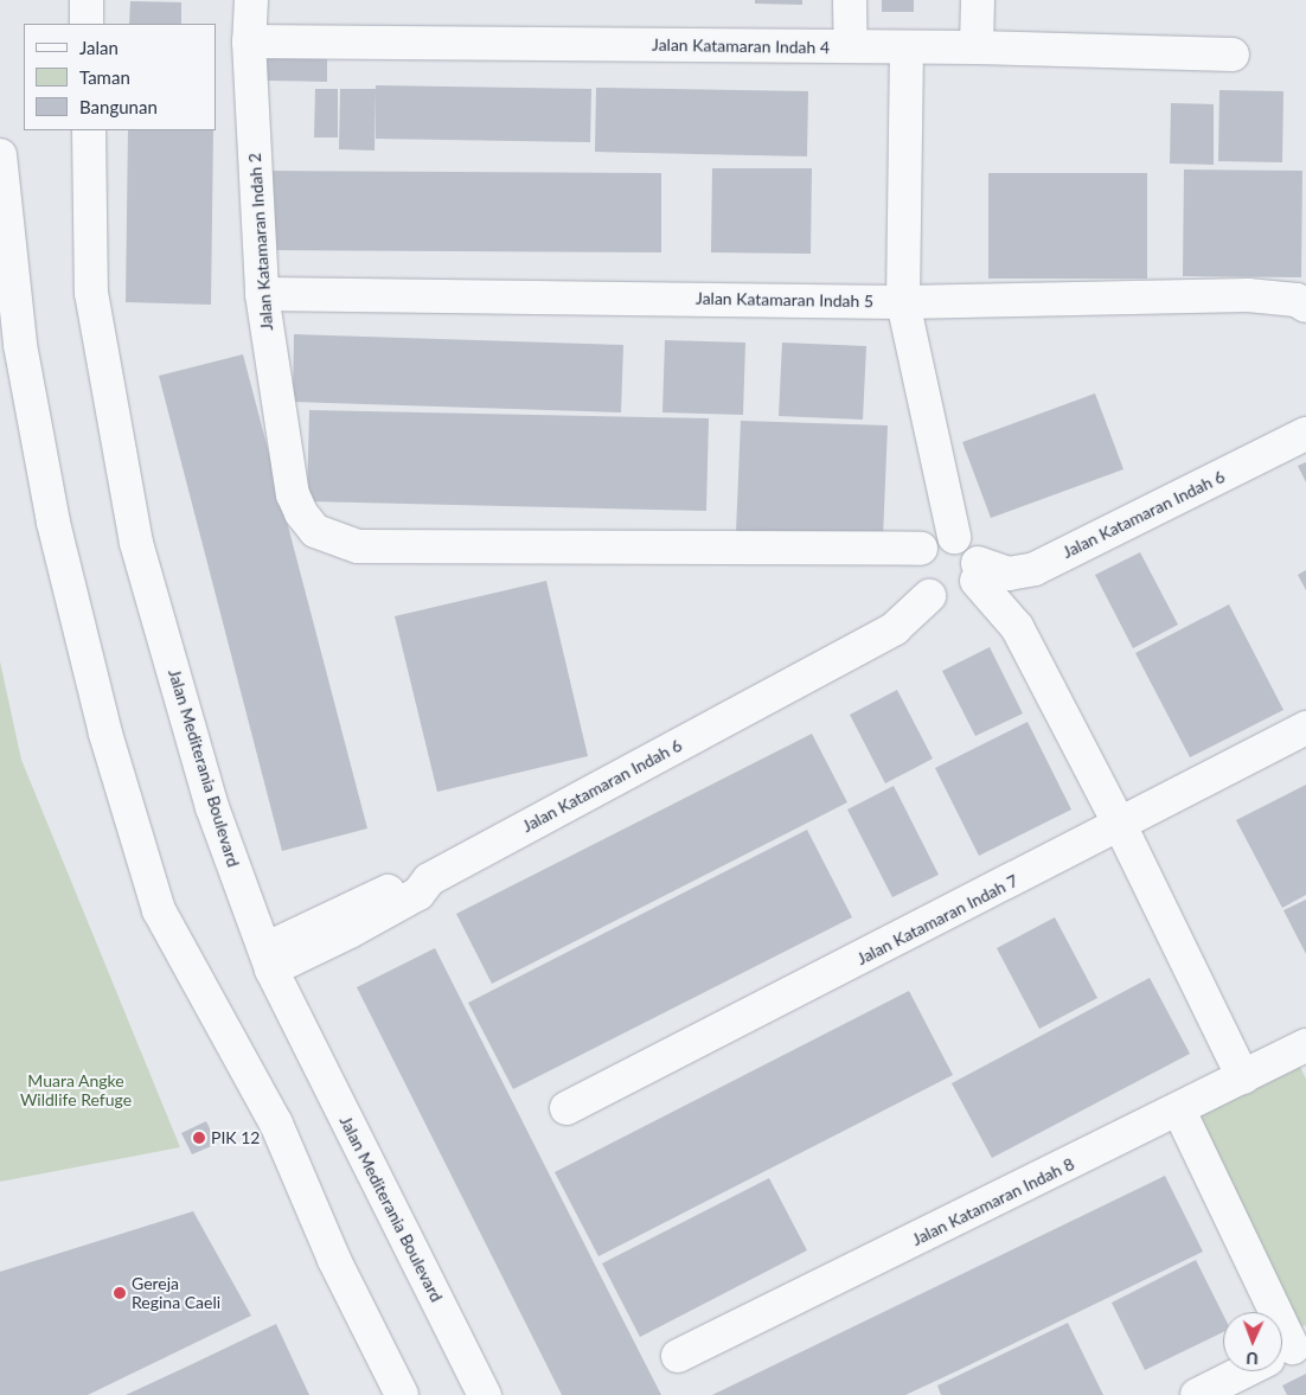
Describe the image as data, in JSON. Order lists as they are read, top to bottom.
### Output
{
  "streets": {
    "street": [
      "Jalan Katamaran Indah 4",
      "Jalan Katamaran Indah 2",
      "Jalan Katamaran Indah 5",
      "Jalan Katamaran Indah 6",
      "Jalan Mediterania Boulevard",
      "Jalan Katamaran Indah 7",
      "Jalan Katamaran Indah 8"
    ]
  },
  "crossings": [
    ["Jalan Katamaran Indah 4", "Jalan Katamaran Indah 2"],
    ["Jalan Katamaran Indah 2", "Jalan Katamaran Indah 5"],
    ["Jalan Katamaran Indah 2", "Jalan Katamaran Indah 6"],
    ["Jalan Katamaran Indah 6", "Jalan Mediterania Boulevard"]
  ],
  "parks": ["Muara Angke Wildlife Refuge"],
  "places": ["PIK 12", "Gereja Regina Caeli"],
  "legend": ["Jalan", "Taman", "Bangunan"],
  "north": "bottom"
}
